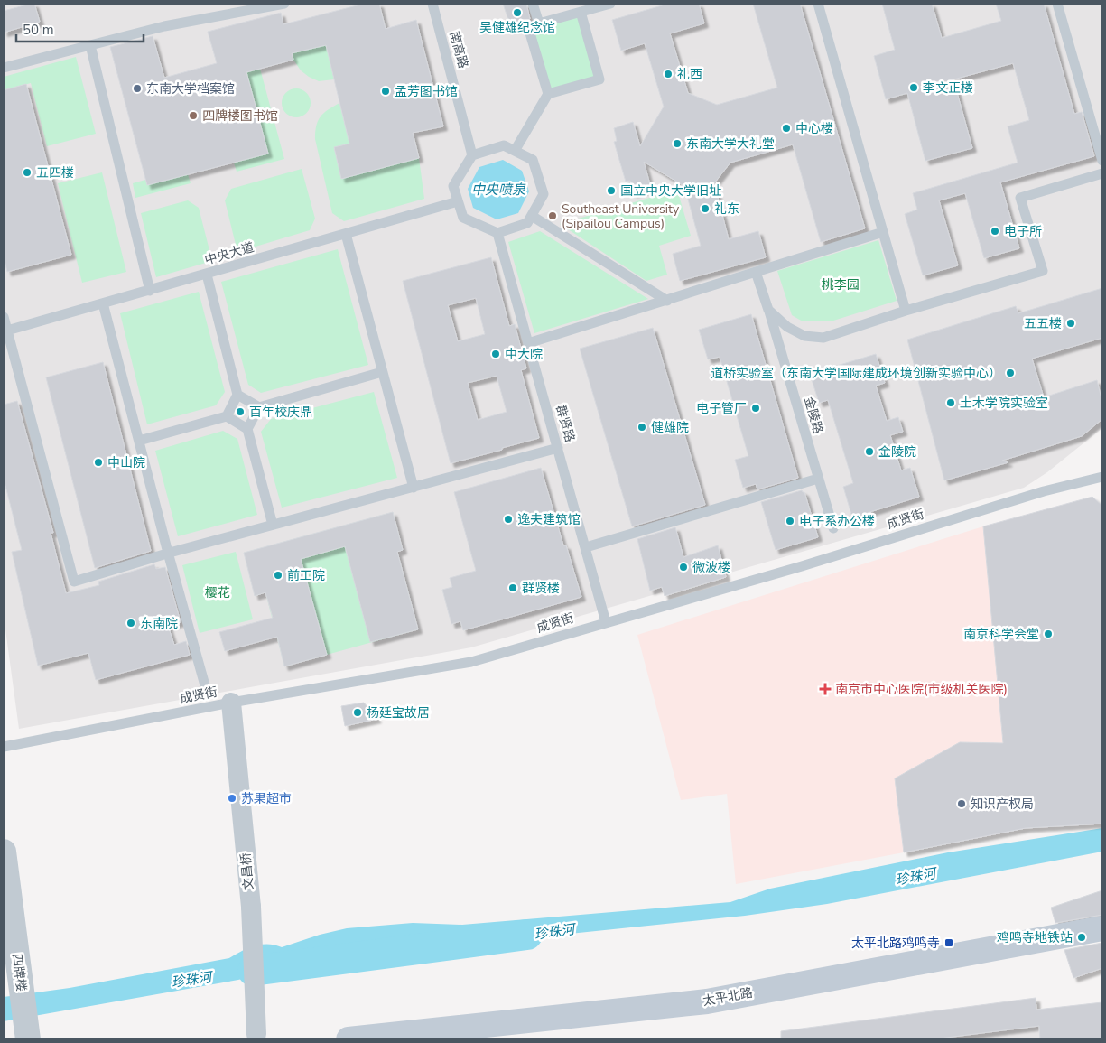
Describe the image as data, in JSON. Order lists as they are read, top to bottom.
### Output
{
  "streets": {
    "main road": ["太平北路"],
    "street": ["文昌桥", "四牌楼"],
    "lane": [
      "南高路",
      "中央大道",
      "金陵路",
      "群贤路",
      "成贤街"
    ]
  },
  "crossings": [
    ["南高路", "中央大道"],
    ["南高路", "群贤路"],
    ["中央大道", "群贤路"],
    ["群贤路", "成贤街"],
    ["成贤街", "文昌桥"]
  ],
  "water": ["中央喷泉", "珍珠河"],
  "parks": ["桃李园", "樱花"],
  "places": {
    "other": [
      "吴健雄纪念馆",
      "礼西",
      "李文正楼",
      "东南大学档案馆",
      "孟芳图书馆",
      "四牌楼图书馆",
      "中心楼",
      "东南大学大礼堂",
      "五四楼",
      "国立中央大学旧址",
      "礼东",
      "Southeast University (Sipailou Campus)",
      "电子所",
      "五五楼",
      "中大院",
      "道桥实验室（东南大学国际建成环境创新实验中心）",
      "土木学院实验室",
      "电子管厂",
      "百年校庆鼎",
      "健雄院",
      "金陵院",
      "中山院",
      "逸夫建筑馆",
      "电子系办公楼",
      "微波楼",
      "前工院",
      "群贤楼",
      "东南院",
      "南京科学会堂",
      "杨廷宝故居",
      "苏果超市",
      "知识产权局",
      "鸡鸣寺地铁站"
    ],
    "health": ["南京市中心医院(市级机关医院)"],
    "transit": ["太平北路鸡鸣寺"]
  },
  "scale_bar": "50 m"
}
